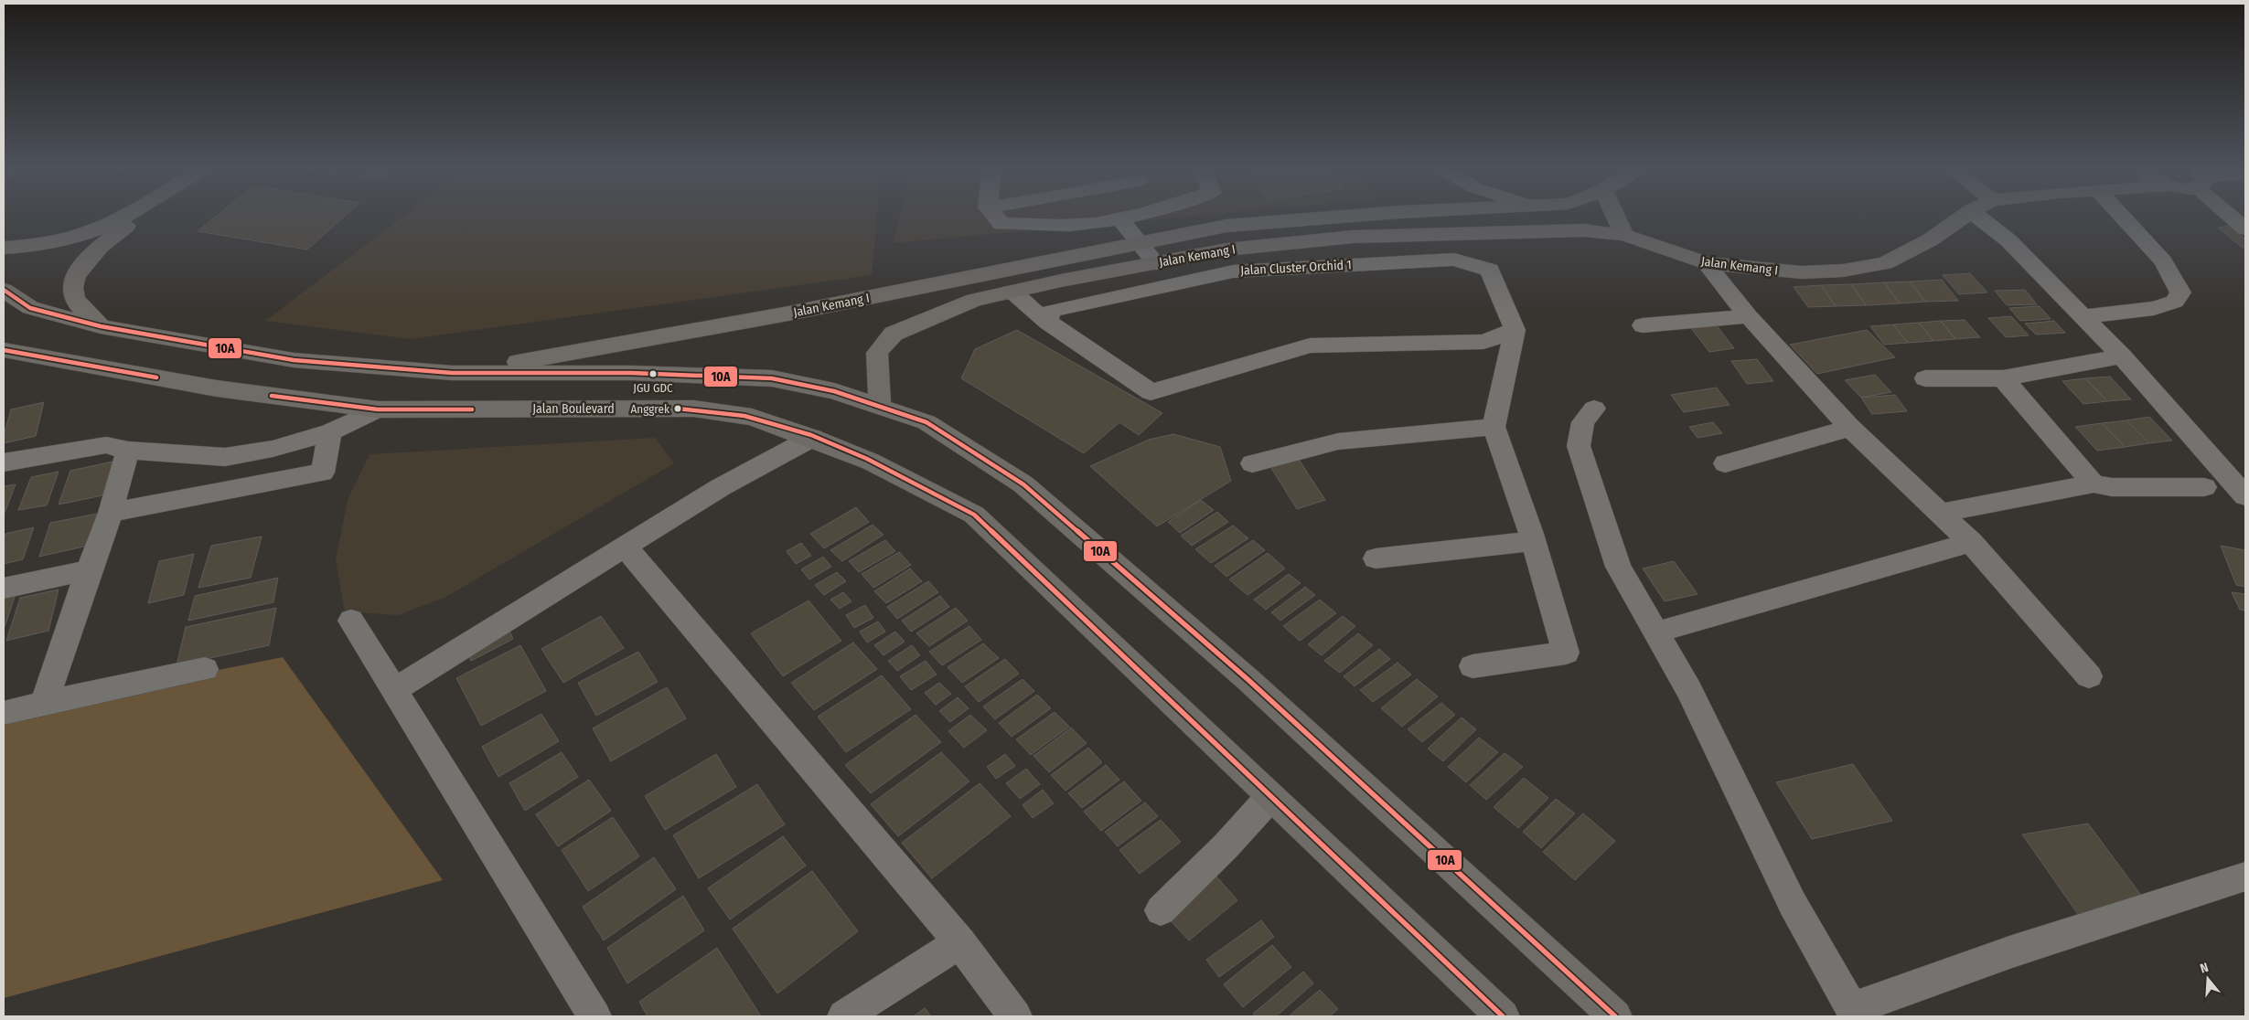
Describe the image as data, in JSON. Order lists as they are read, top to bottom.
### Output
{
  "streets": {
    "street": ["Jalan Kemang I", "Jalan Cluster Orchid 1", "Jalan Boulevard"]
  },
  "places": ["JGU GDC", "Anggrek"],
  "lines": ["transit line 10A"],
  "north": "top"
}
